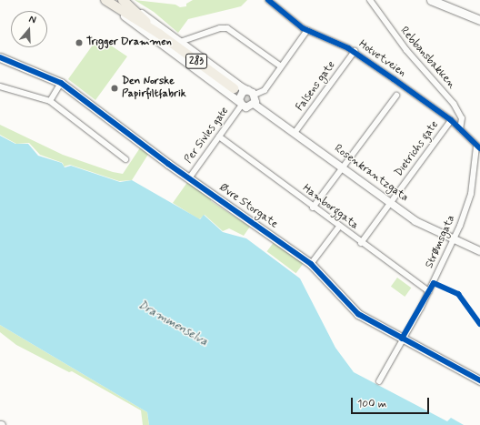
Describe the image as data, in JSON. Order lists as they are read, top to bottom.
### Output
{
  "streets": {
    "main road": ["283", "Øvre Storgate"],
    "street": [
      "Rebbansbakken",
      "Hotvetveien",
      "Falsens gate",
      "Per Sivles gate",
      "Dietrichs gate",
      "Rosenkrantzgata",
      "Hamborggata",
      "Strømsgata"
    ]
  },
  "crossings": [
    ["Rebbansbakken", "Hotvetveien"],
    ["Hotvetveien", "Falsens gate"],
    ["Hotvetveien", "Dietrichs gate"],
    ["Hotvetveien", "Strømsgata"],
    ["Falsens gate", "Rosenkrantzgata"],
    ["Per Sivles gate", "Øvre Storgate"],
    ["Per Sivles gate", "Hamborggata"],
    ["Dietrichs gate", "Rosenkrantzgata"],
    ["Dietrichs gate", "Hamborggata"],
    ["Rosenkrantzgata", "Strømsgata"],
    ["Øvre Storgate", "Strømsgata"],
    ["Hamborggata", "Strømsgata"]
  ],
  "water": ["Drammenselva"],
  "places": ["Trigger Drammen", "Den Norske Papirfiltfabrik"],
  "scale_bar": "100 m",
  "north": "top"
}
